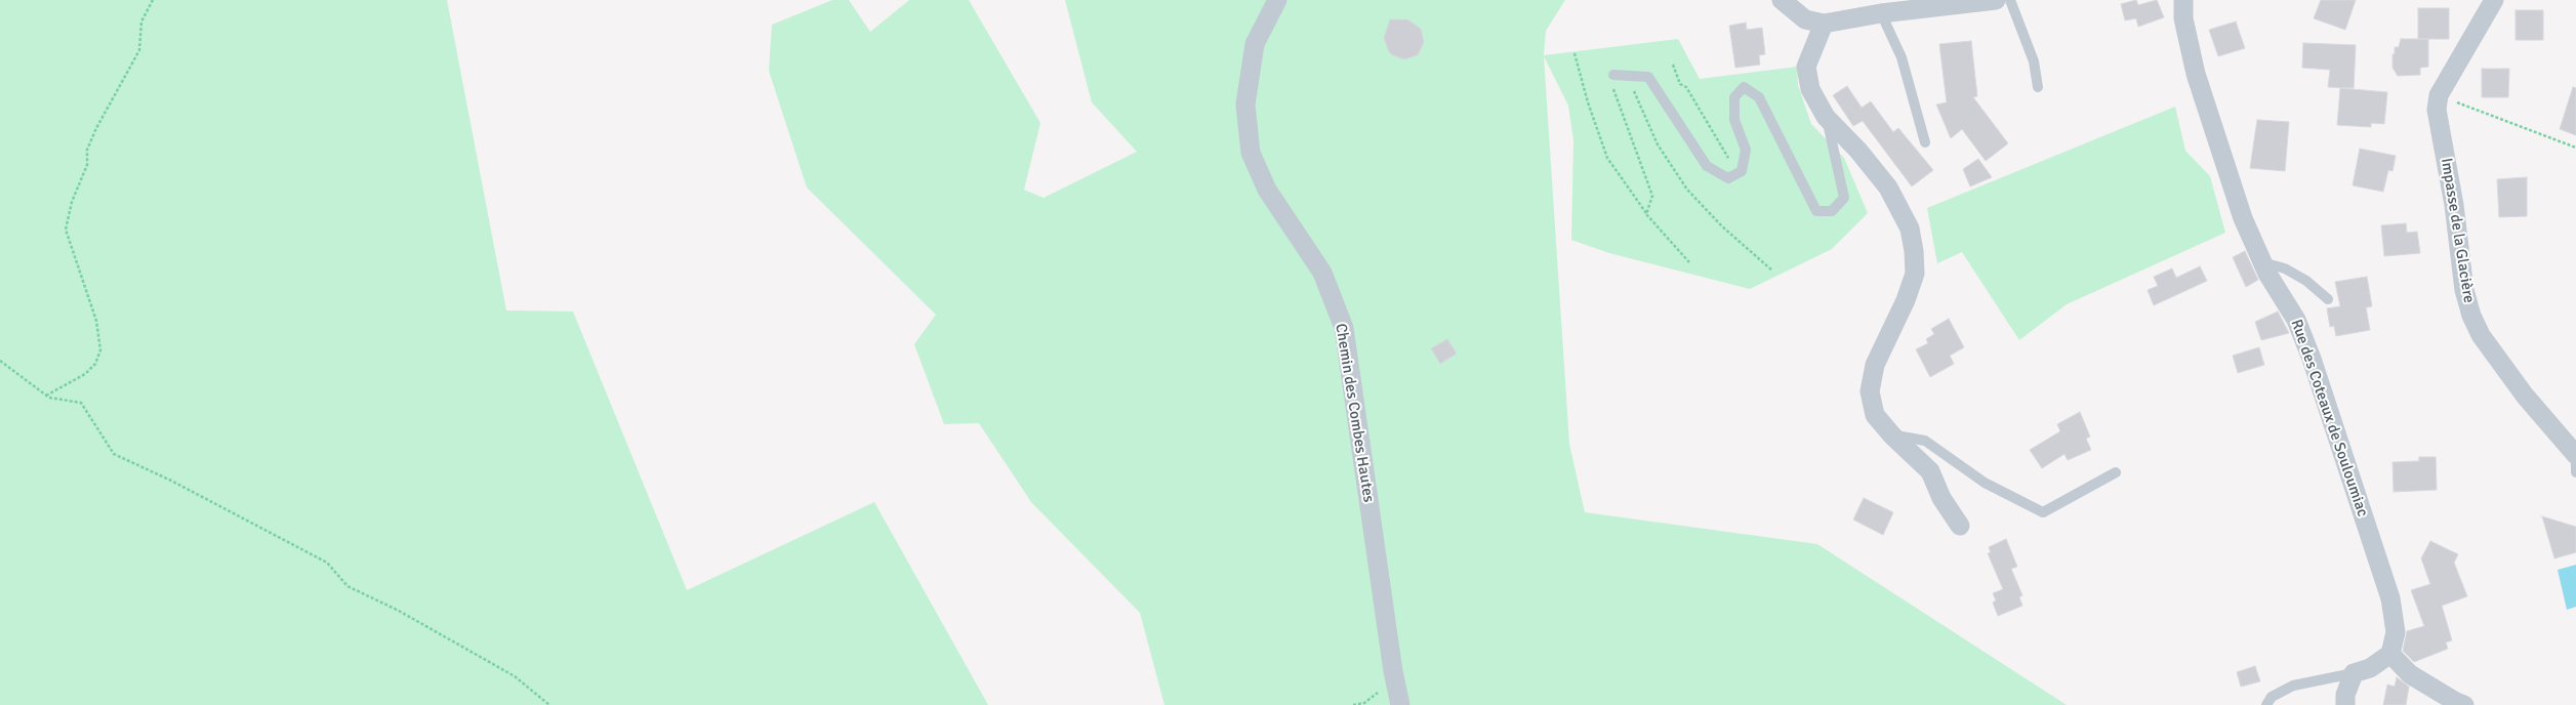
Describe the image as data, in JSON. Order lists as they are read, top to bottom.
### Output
{
  "streets": {
    "street": ["Impasse de la Glacière", "Chemin des Combes Hautes", "Rue des Coteaux de Souloumiac"]
  }
}
